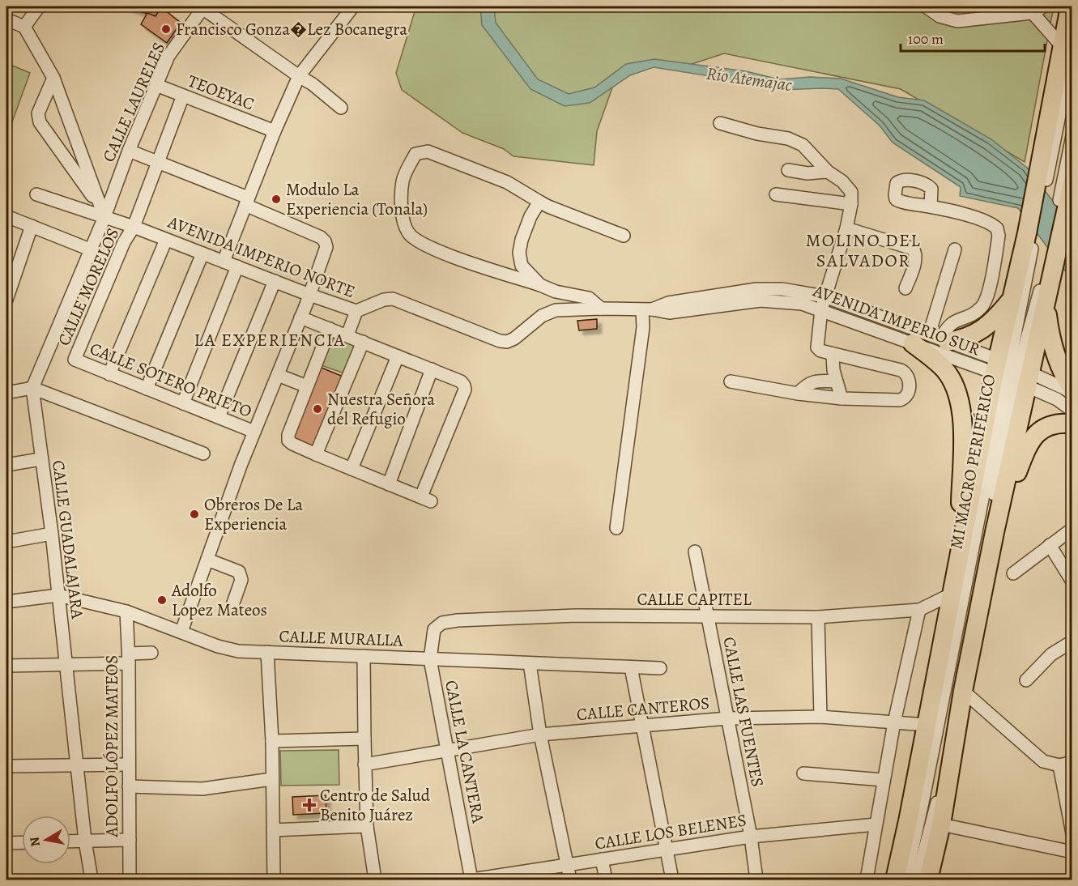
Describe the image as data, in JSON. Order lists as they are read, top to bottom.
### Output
{
  "streets": {
    "street": [
      "TEOEYAC",
      "CALLE LAURELES",
      "AVENIDA IMPERIO NORTE",
      "CALLE MORELOS",
      "AVENIDA IMPERIO SUR",
      "CALLE SOTERO PRIETO",
      "MI MACRO PERIFÉRICO",
      "CALLE GUADALAJARA",
      "CALLE CAPITEL",
      "CALLE MURALLA",
      "CALLE CANTEROS",
      "CALLE LAS FUENTES",
      "ADOLFO LÓPEZ MATEOS",
      "CALLE LA CANTERA",
      "CALLE LOS BELENES"
    ]
  },
  "crossings": [
    ["TEOEYAC", "CALLE LAURELES"],
    ["TEOEYAC", "CALLE MORELOS"],
    ["CALLE LAURELES", "AVENIDA IMPERIO NORTE"],
    ["CALLE LAURELES", "CALLE GUADALAJARA"],
    ["AVENIDA IMPERIO NORTE", "CALLE MORELOS"],
    ["AVENIDA IMPERIO NORTE", "AVENIDA IMPERIO SUR"],
    ["AVENIDA IMPERIO NORTE", "CALLE GUADALAJARA"],
    ["CALLE MORELOS", "CALLE SOTERO PRIETO"],
    ["AVENIDA IMPERIO SUR", "MI MACRO PERIFÉRICO"],
    ["CALLE GUADALAJARA", "CALLE MURALLA"],
    ["CALLE CAPITEL", "CALLE LAS FUENTES"],
    ["CALLE CAPITEL", "CALLE LA CANTERA"],
    ["CALLE MURALLA", "ADOLFO LÓPEZ MATEOS"],
    ["CALLE MURALLA", "CALLE LA CANTERA"],
    ["CALLE CANTEROS", "CALLE LAS FUENTES"],
    ["CALLE CANTEROS", "CALLE LA CANTERA"],
    ["CALLE LAS FUENTES", "CALLE LOS BELENES"],
    ["CALLE LA CANTERA", "CALLE LOS BELENES"]
  ],
  "districts": ["MOLINO DEL SALVADOR", "LA EXPERIENCIA"],
  "water": ["Río Atemajac"],
  "places": {
    "other": [
      "Francisco Gonza�Lez Bocanegra",
      "Modulo La Experiencia (Tonala)",
      "Nuestra Señora del Refugio",
      "Obreros De La Experiencia",
      "Adolfo Lopez Mateos"
    ],
    "health": ["Centro de Salud Benito Juárez"]
  },
  "scale_bar": "100 m",
  "north": "left"
}
